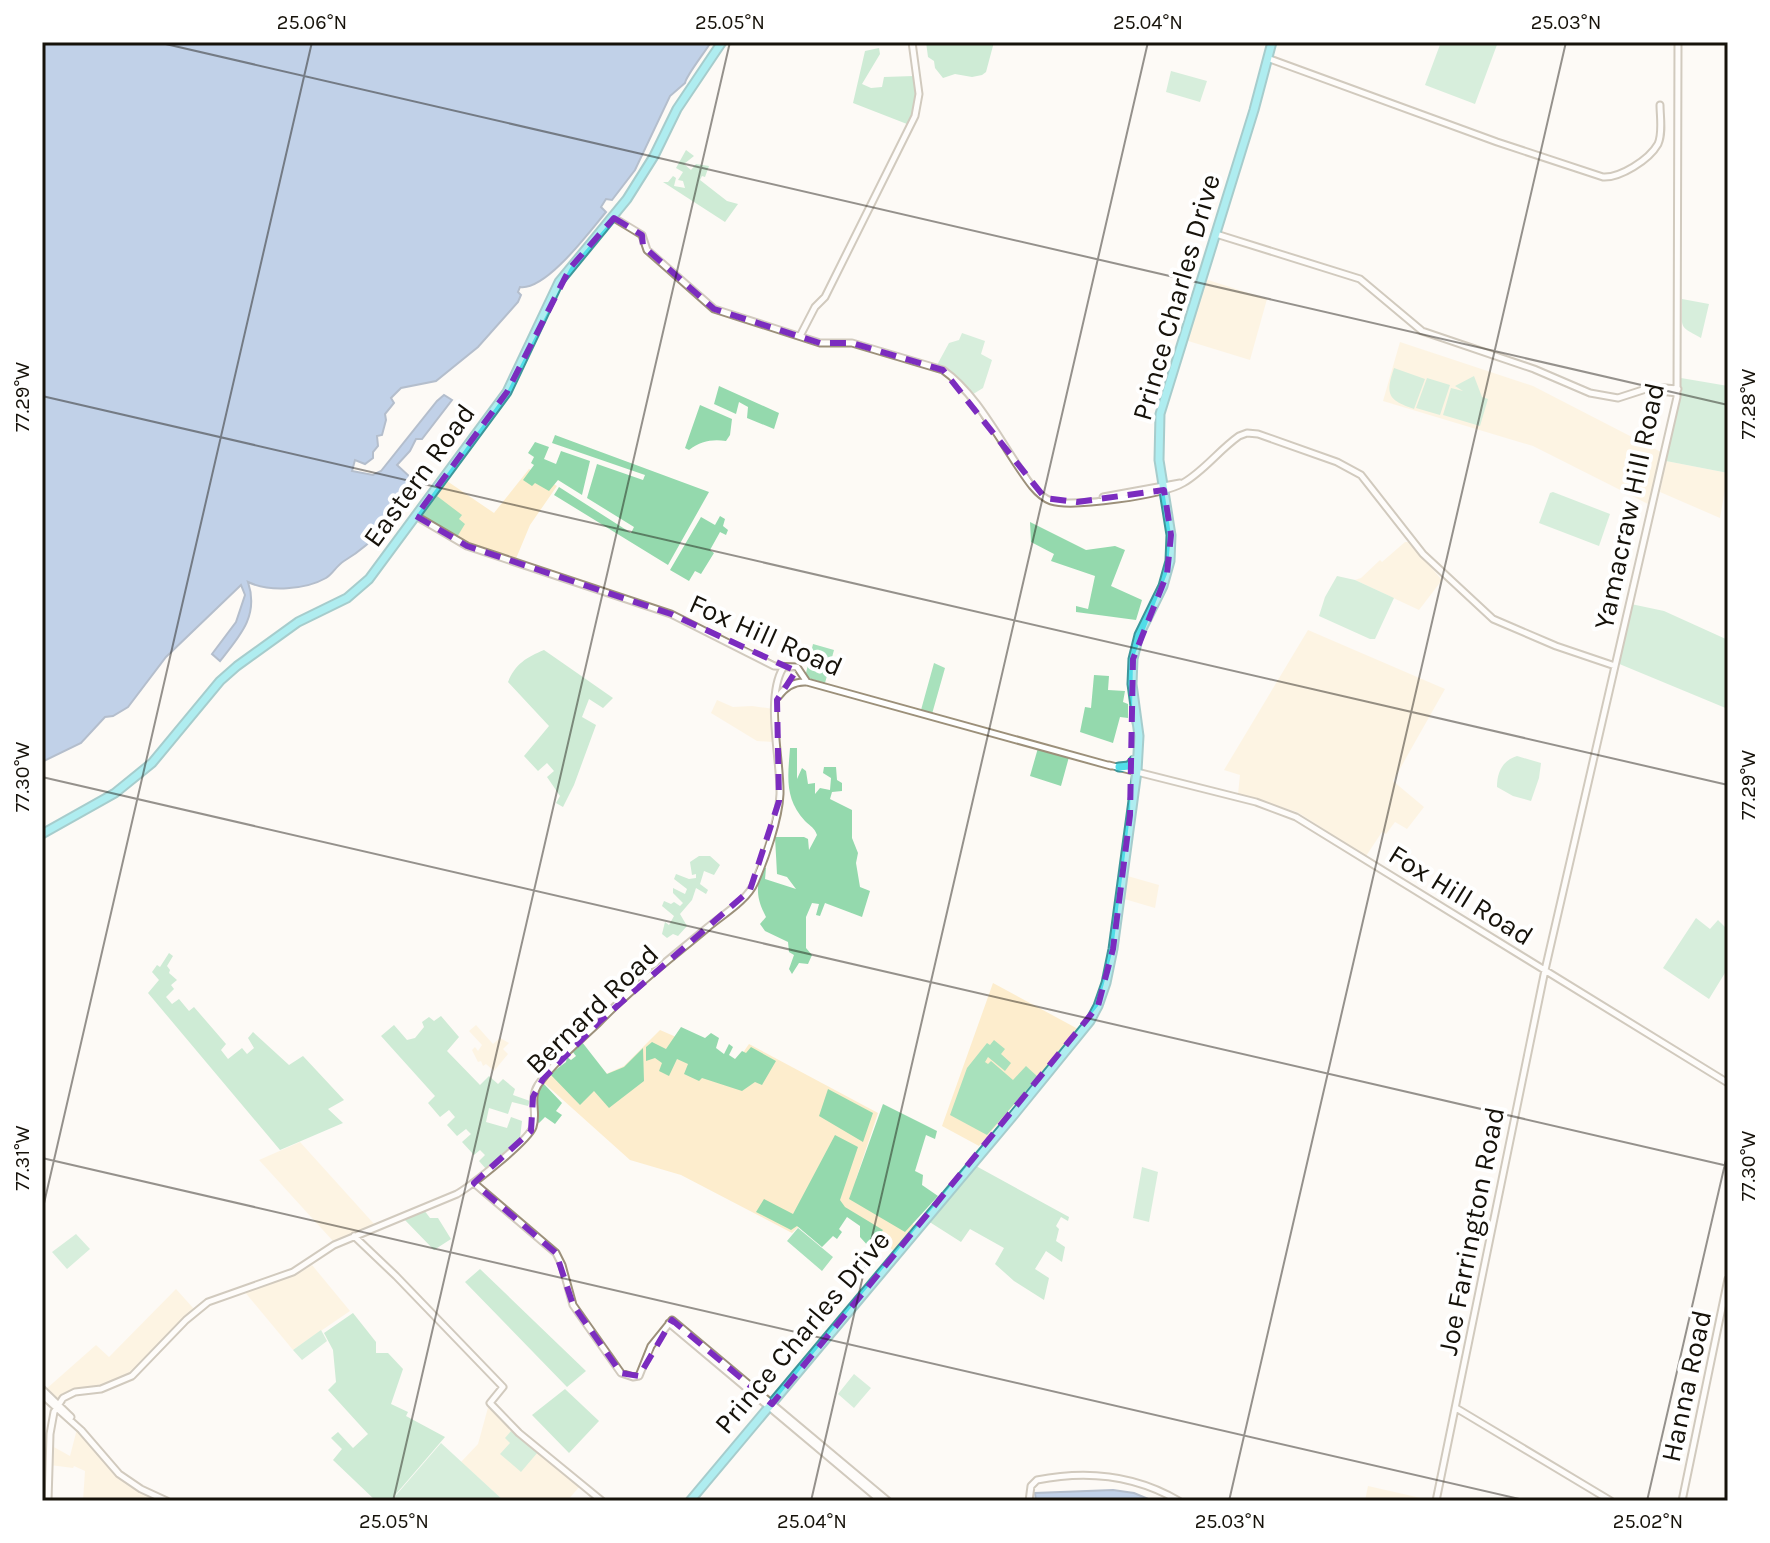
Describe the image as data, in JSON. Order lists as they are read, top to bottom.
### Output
{
  "streets": {
    "highway": ["Prince Charles Drive", "Eastern Road"],
    "main road": [
      "Yamacraw Hill Road",
      "Fox Hill Road",
      "Bernard Road",
      "Joe Farrington Road",
      "Hanna Road"
    ]
  },
  "crossings": [
    ["Prince Charles Drive", "Fox Hill Road"],
    ["Eastern Road", "Fox Hill Road"],
    ["Yamacraw Hill Road", "Fox Hill Road"],
    ["Yamacraw Hill Road", "Joe Farrington Road"],
    ["Fox Hill Road", "Joe Farrington Road"]
  ],
  "coordinates": [
    "25.06°N",
    "25.05°N",
    "25.04°N",
    "25.03°N",
    "77.29°W",
    "77.28°W",
    "77.30°W",
    "77.31°W",
    "25.02°N"
  ]
}
